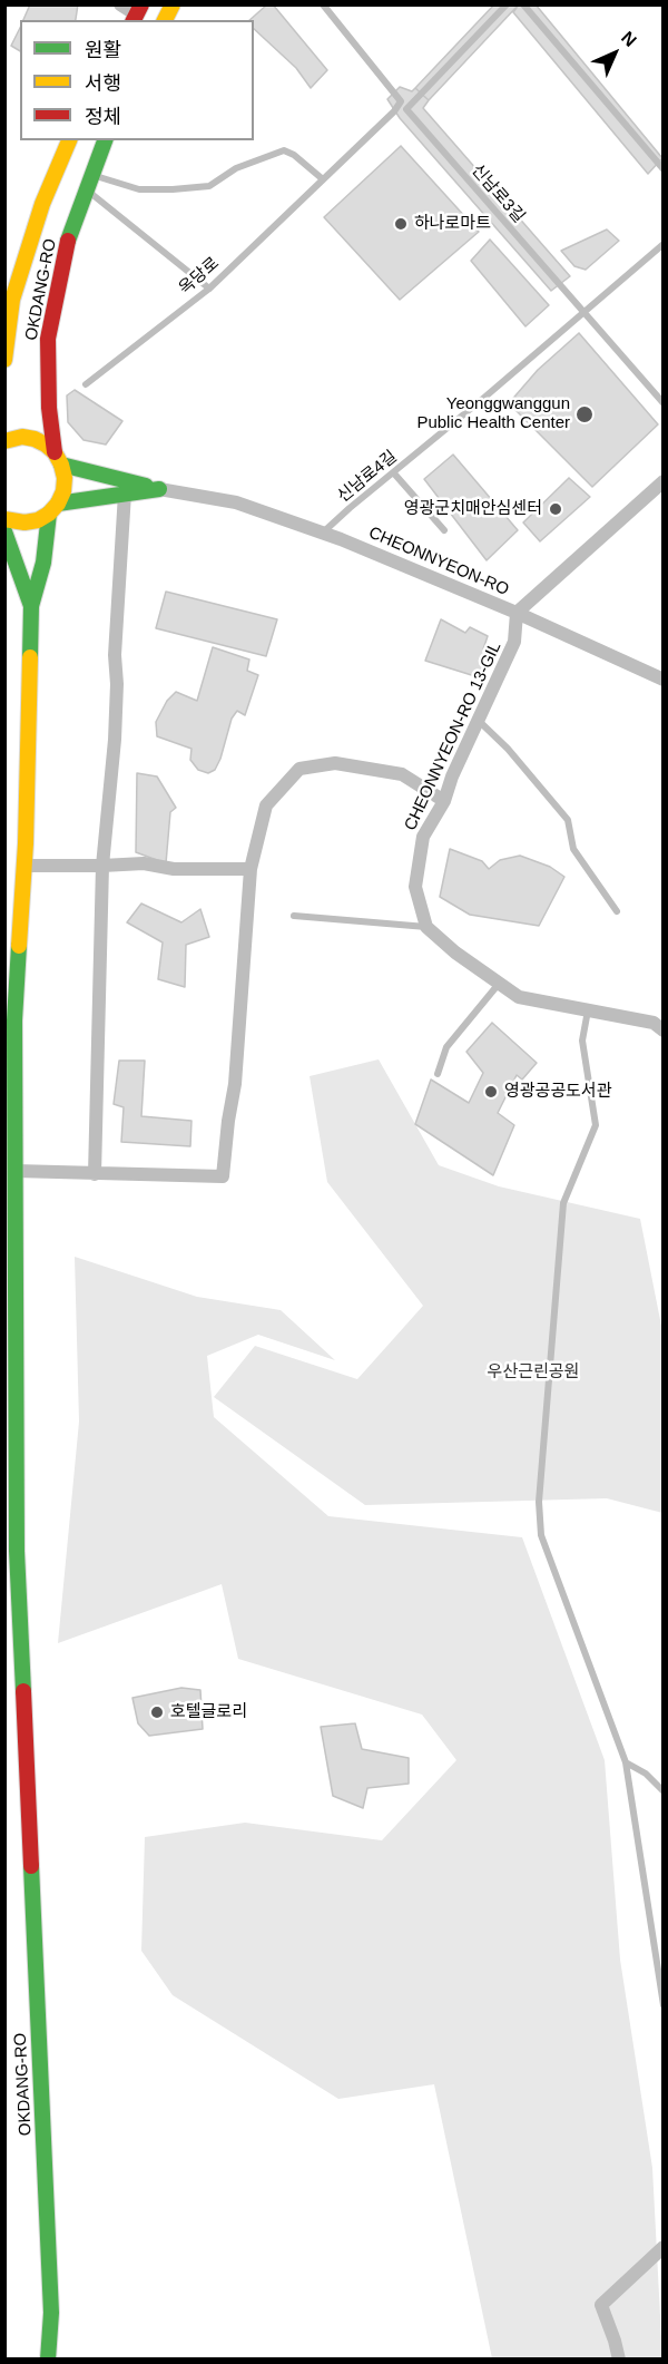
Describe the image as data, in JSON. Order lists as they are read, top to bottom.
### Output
{
  "streets": {
    "main road": ["OKDANG-RO"],
    "street": ["CHEONNYEON-RO", "CHEONNYEON-RO 13-GIL"],
    "lane": ["신남로3길", "옥당로", "신남로4길"]
  },
  "crossings": [
    ["신남로3길", "옥당로"],
    ["신남로3길", "신남로4길"],
    ["신남로4길", "CHEONNYEON-RO"],
    ["CHEONNYEON-RO", "CHEONNYEON-RO 13-GIL"]
  ],
  "parks": ["우산근린공원"],
  "places": [
    "하나로마트",
    "Yeonggwanggun Public Health Center",
    "영광군치매안심센터",
    "영광공공도서관",
    "호텔글로리"
  ],
  "legend": ["원활", "서행", "정체"],
  "north": "top right"
}
